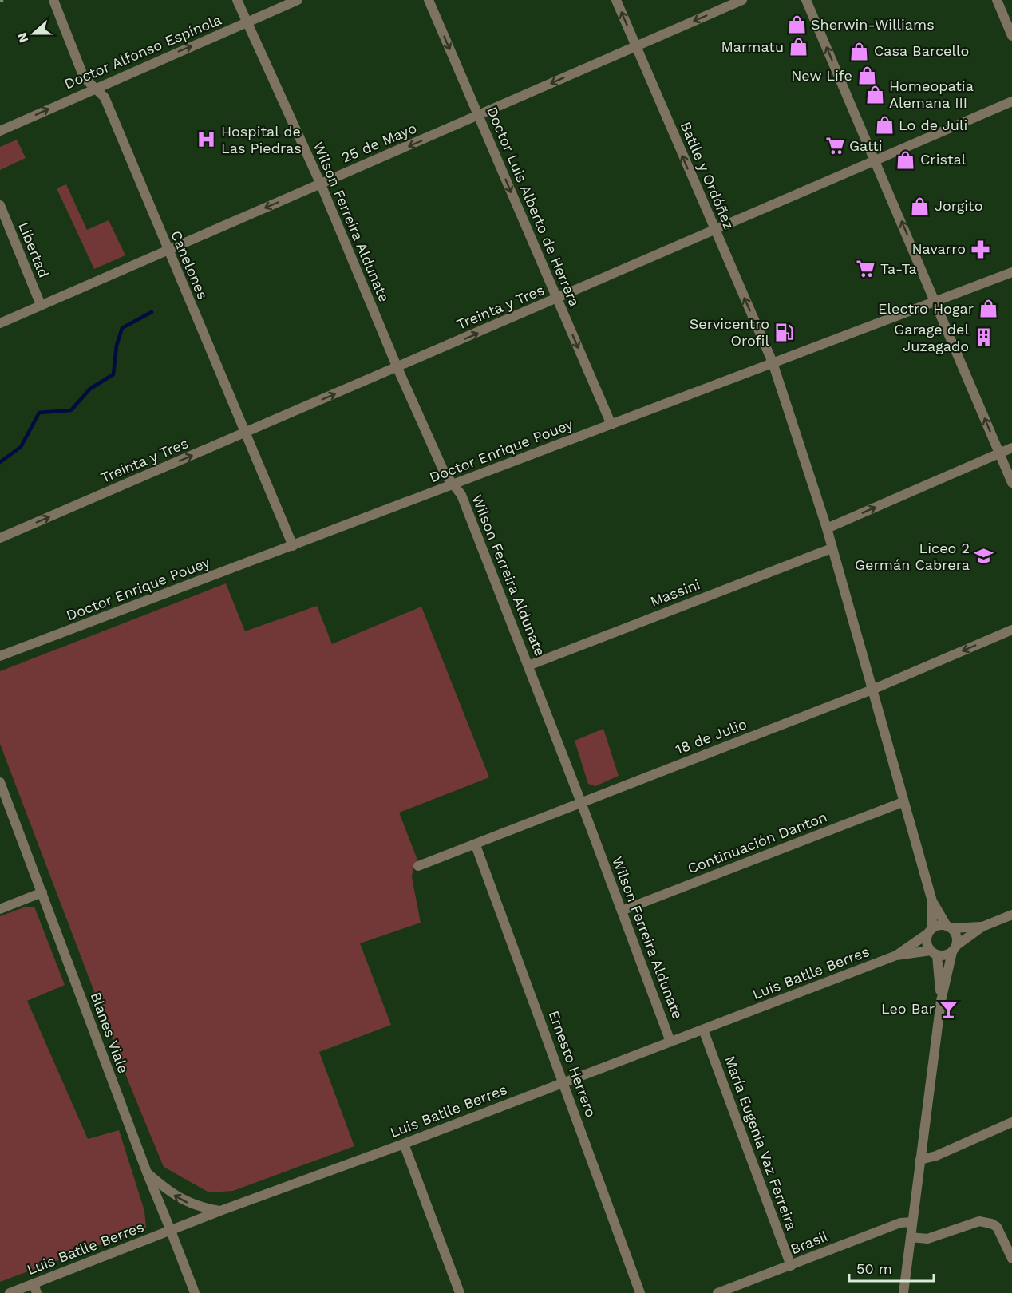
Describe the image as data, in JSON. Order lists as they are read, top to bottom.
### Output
{
  "streets": {
    "street": [
      "Doctor Alfonso Espínola",
      "25 de Mayo",
      "Batlle y Ordóñez",
      "Doctor Luis Alberto de Herrera",
      "Wilson Ferreira Aldunate",
      "Libertad",
      "Canelones",
      "Treinta y Tres",
      "Doctor Enrique Pouey",
      "Massini",
      "18 de Julio",
      "Continuación Danton",
      "Luis Batlle Berres",
      "Blanes Viale",
      "Ernesto Herrero",
      "María Eugenia Vaz Ferreira",
      "Brasil"
    ]
  },
  "crossings": [
    ["Doctor Alfonso Espínola", "Wilson Ferreira Aldunate"],
    ["Doctor Alfonso Espínola", "Canelones"],
    ["25 de Mayo", "Batlle y Ordóñez"],
    ["25 de Mayo", "Doctor Luis Alberto de Herrera"],
    ["25 de Mayo", "Wilson Ferreira Aldunate"],
    ["25 de Mayo", "Libertad"],
    ["25 de Mayo", "Canelones"],
    ["Batlle y Ordóñez", "Treinta y Tres"],
    ["Batlle y Ordóñez", "Doctor Enrique Pouey"],
    ["Batlle y Ordóñez", "Massini"],
    ["Batlle y Ordóñez", "18 de Julio"],
    ["Batlle y Ordóñez", "Continuación Danton"],
    ["Doctor Luis Alberto de Herrera", "Treinta y Tres"],
    ["Doctor Luis Alberto de Herrera", "Doctor Enrique Pouey"],
    ["Wilson Ferreira Aldunate", "Treinta y Tres"],
    ["Wilson Ferreira Aldunate", "Doctor Enrique Pouey"],
    ["Wilson Ferreira Aldunate", "Massini"],
    ["Wilson Ferreira Aldunate", "18 de Julio"],
    ["Wilson Ferreira Aldunate", "Continuación Danton"],
    ["Wilson Ferreira Aldunate", "Luis Batlle Berres"],
    ["Canelones", "Treinta y Tres"],
    ["Canelones", "Doctor Enrique Pouey"],
    ["18 de Julio", "Ernesto Herrero"],
    ["Luis Batlle Berres", "Blanes Viale"],
    ["Luis Batlle Berres", "Ernesto Herrero"],
    ["Luis Batlle Berres", "María Eugenia Vaz Ferreira"],
    ["María Eugenia Vaz Ferreira", "Brasil"]
  ],
  "one_way": [
    "Doctor Alfonso Espínola",
    "25 de Mayo",
    "Batlle y Ordóñez",
    "Doctor Luis Alberto de Herrera",
    "Treinta y Tres"
  ],
  "places": {
    "shop": [
      "Sherwin-Williams",
      "Marmatu",
      "Casa Barcello",
      "New Life",
      "Homeopatía Alemana III",
      "Lo de Juli",
      "Cristal",
      "Jorgito",
      "Electro Hogar"
    ],
    "hospital": ["Hospital de Las Piedras"],
    "supermarket": ["Gatti", "Ta-Ta"],
    "pharmacy": ["Navarro"],
    "fuel station": ["Servicentro Orofil"],
    "building": ["Garage del Juzagado"],
    "school or university": ["Liceo 2 Germán Cabrera"],
    "bar": ["Leo Bar"]
  },
  "scale_bar": "50 m",
  "north": "left"
}
